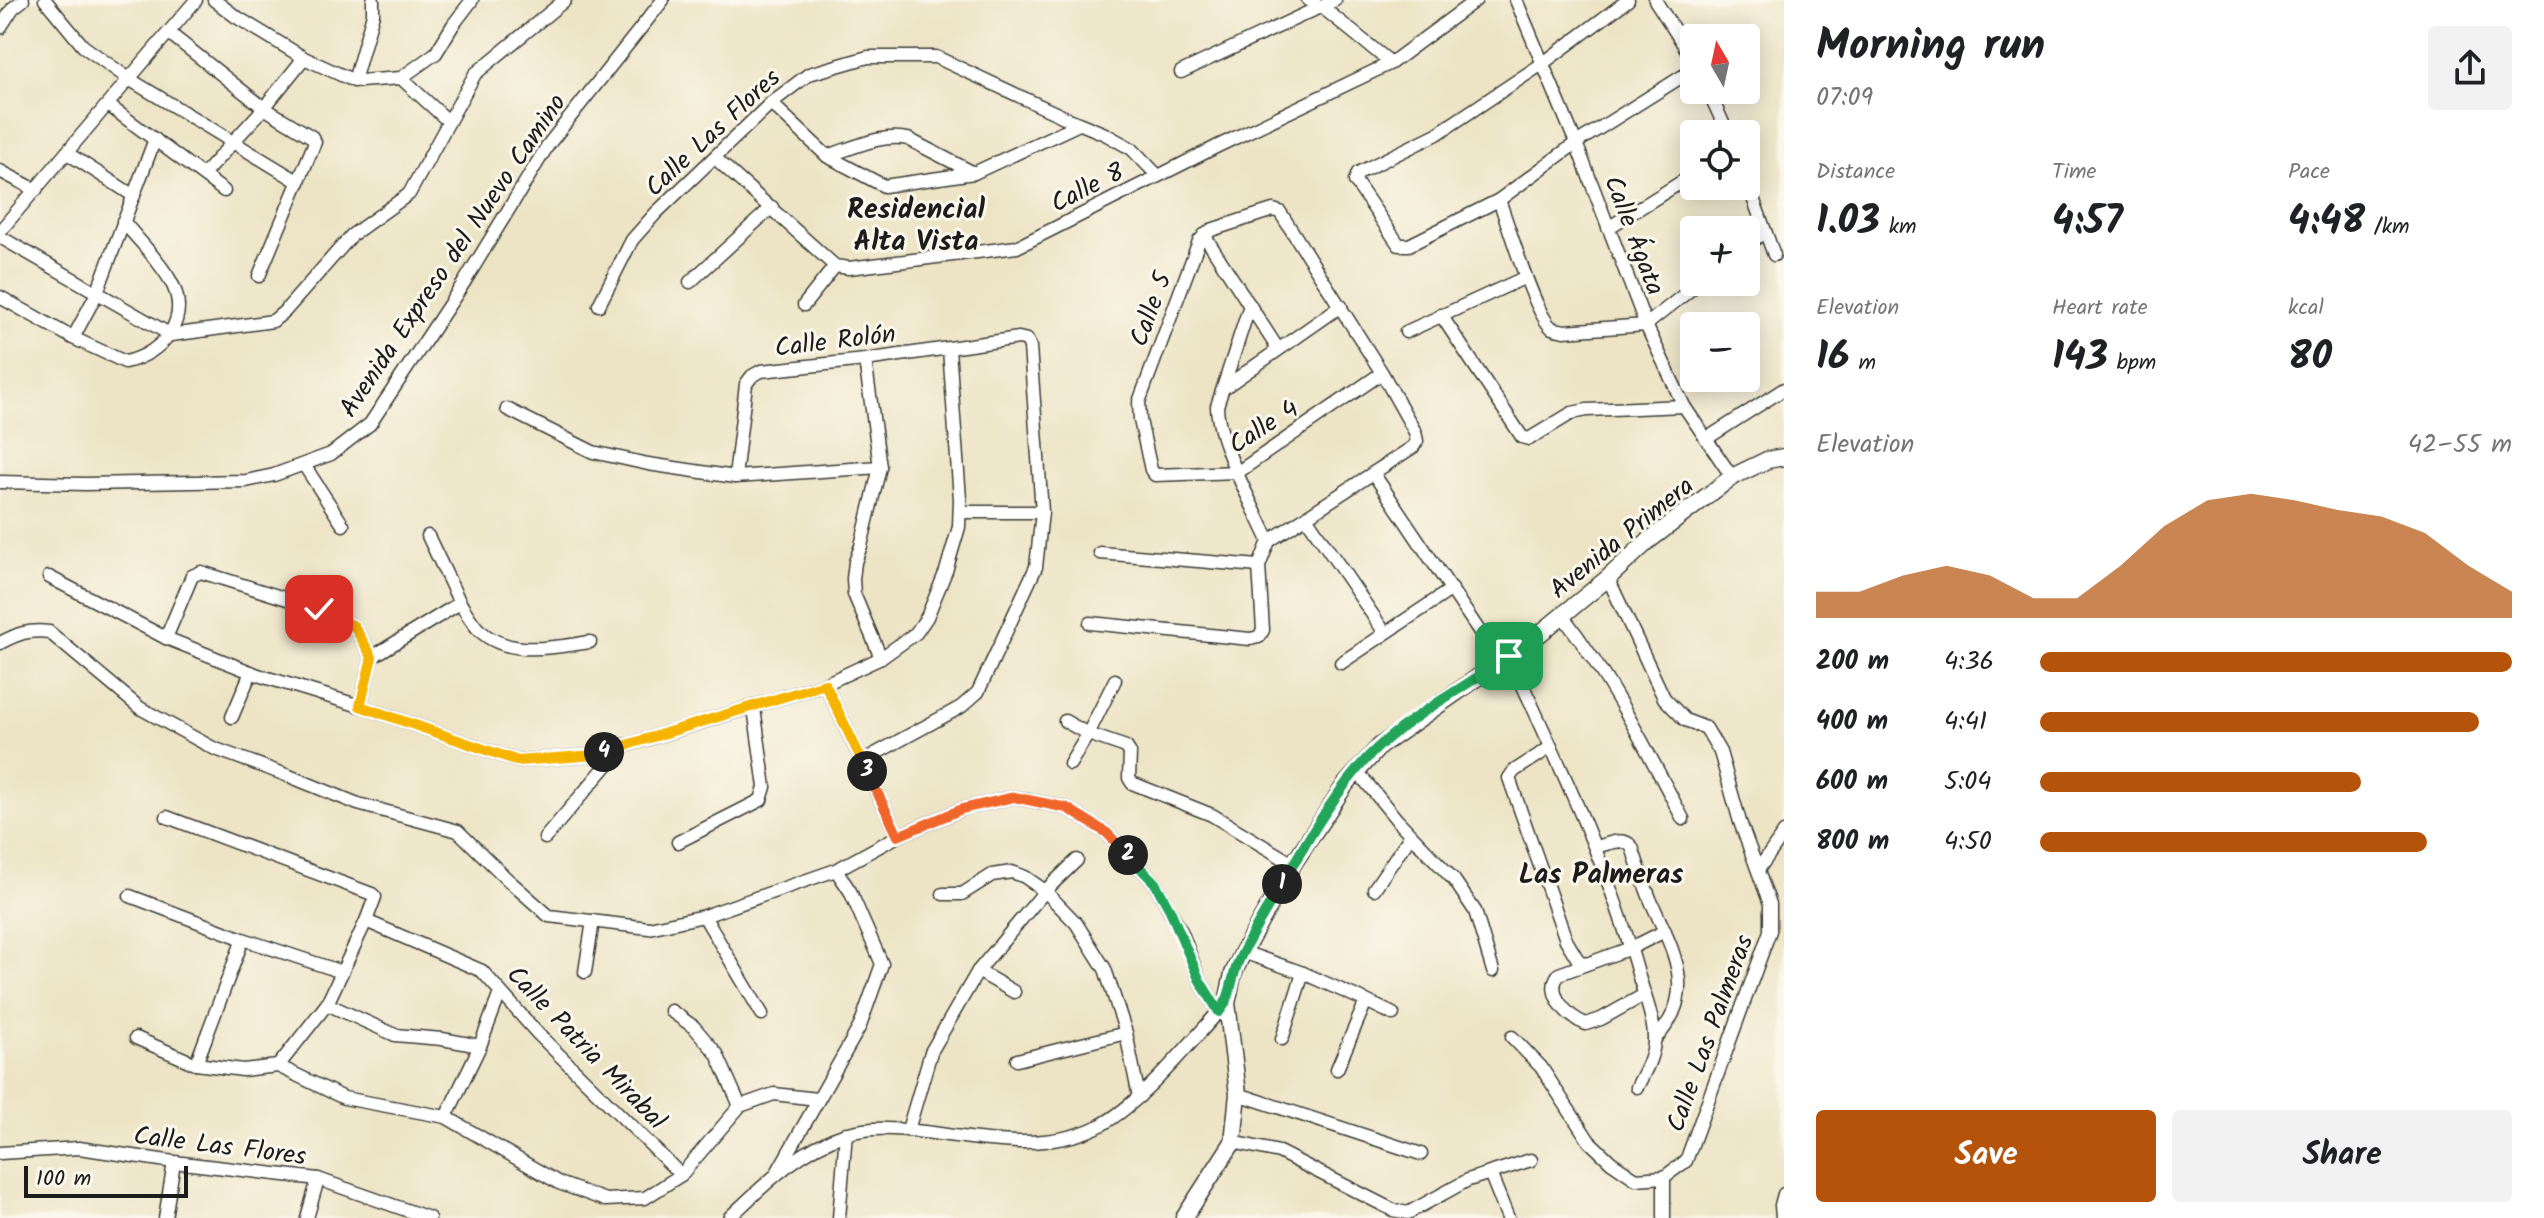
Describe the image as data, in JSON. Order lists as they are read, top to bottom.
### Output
{
  "streets": {
    "main road": ["Avenida Primera"],
    "street": [
      "Calle Las Flores",
      "Calle 8",
      "Calle Ágata",
      "Avenida Expreso del Nuevo Camino",
      "Calle 5",
      "Calle Rolón",
      "Calle 4",
      "Calle Las Palmeras",
      "Calle Patria Mirabal"
    ]
  },
  "crossings": [
    ["Calle Las Flores", "Calle 8"],
    ["Calle Ágata", "Avenida Primera"],
    ["Calle 5", "Calle 4"],
    ["Avenida Primera", "Calle Las Palmeras"]
  ],
  "districts": ["Residencial Alta Vista", "Las Palmeras"],
  "scale_bar": "100 m",
  "north": "top",
  "page": {
    "heading": ["Morning run", "07:09"],
    "map_buttons": ["+", "−"],
    "stats": [
      ["Distance", "1.03 km"],
      ["Time", "4:57"],
      ["Pace", "4:48 /km"],
      ["Elevation", "16 m"],
      ["Heart rate", "143 bpm"],
      ["kcal", "80"]
    ],
    "chart": ["Elevation", "42–55 m"],
    "list": [
      {
        "name": "200 m",
        "note": "4:36"
      },
      {
        "name": "400 m",
        "note": "4:41"
      },
      {
        "name": "600 m",
        "note": "5:04"
      },
      {
        "name": "800 m",
        "note": "4:50"
      }
    ],
    "pins": [
      "4",
      "3",
      "2",
      "1"
    ],
    "buttons": ["Save", "Share"],
    "scale": "100 m"
  }
}
